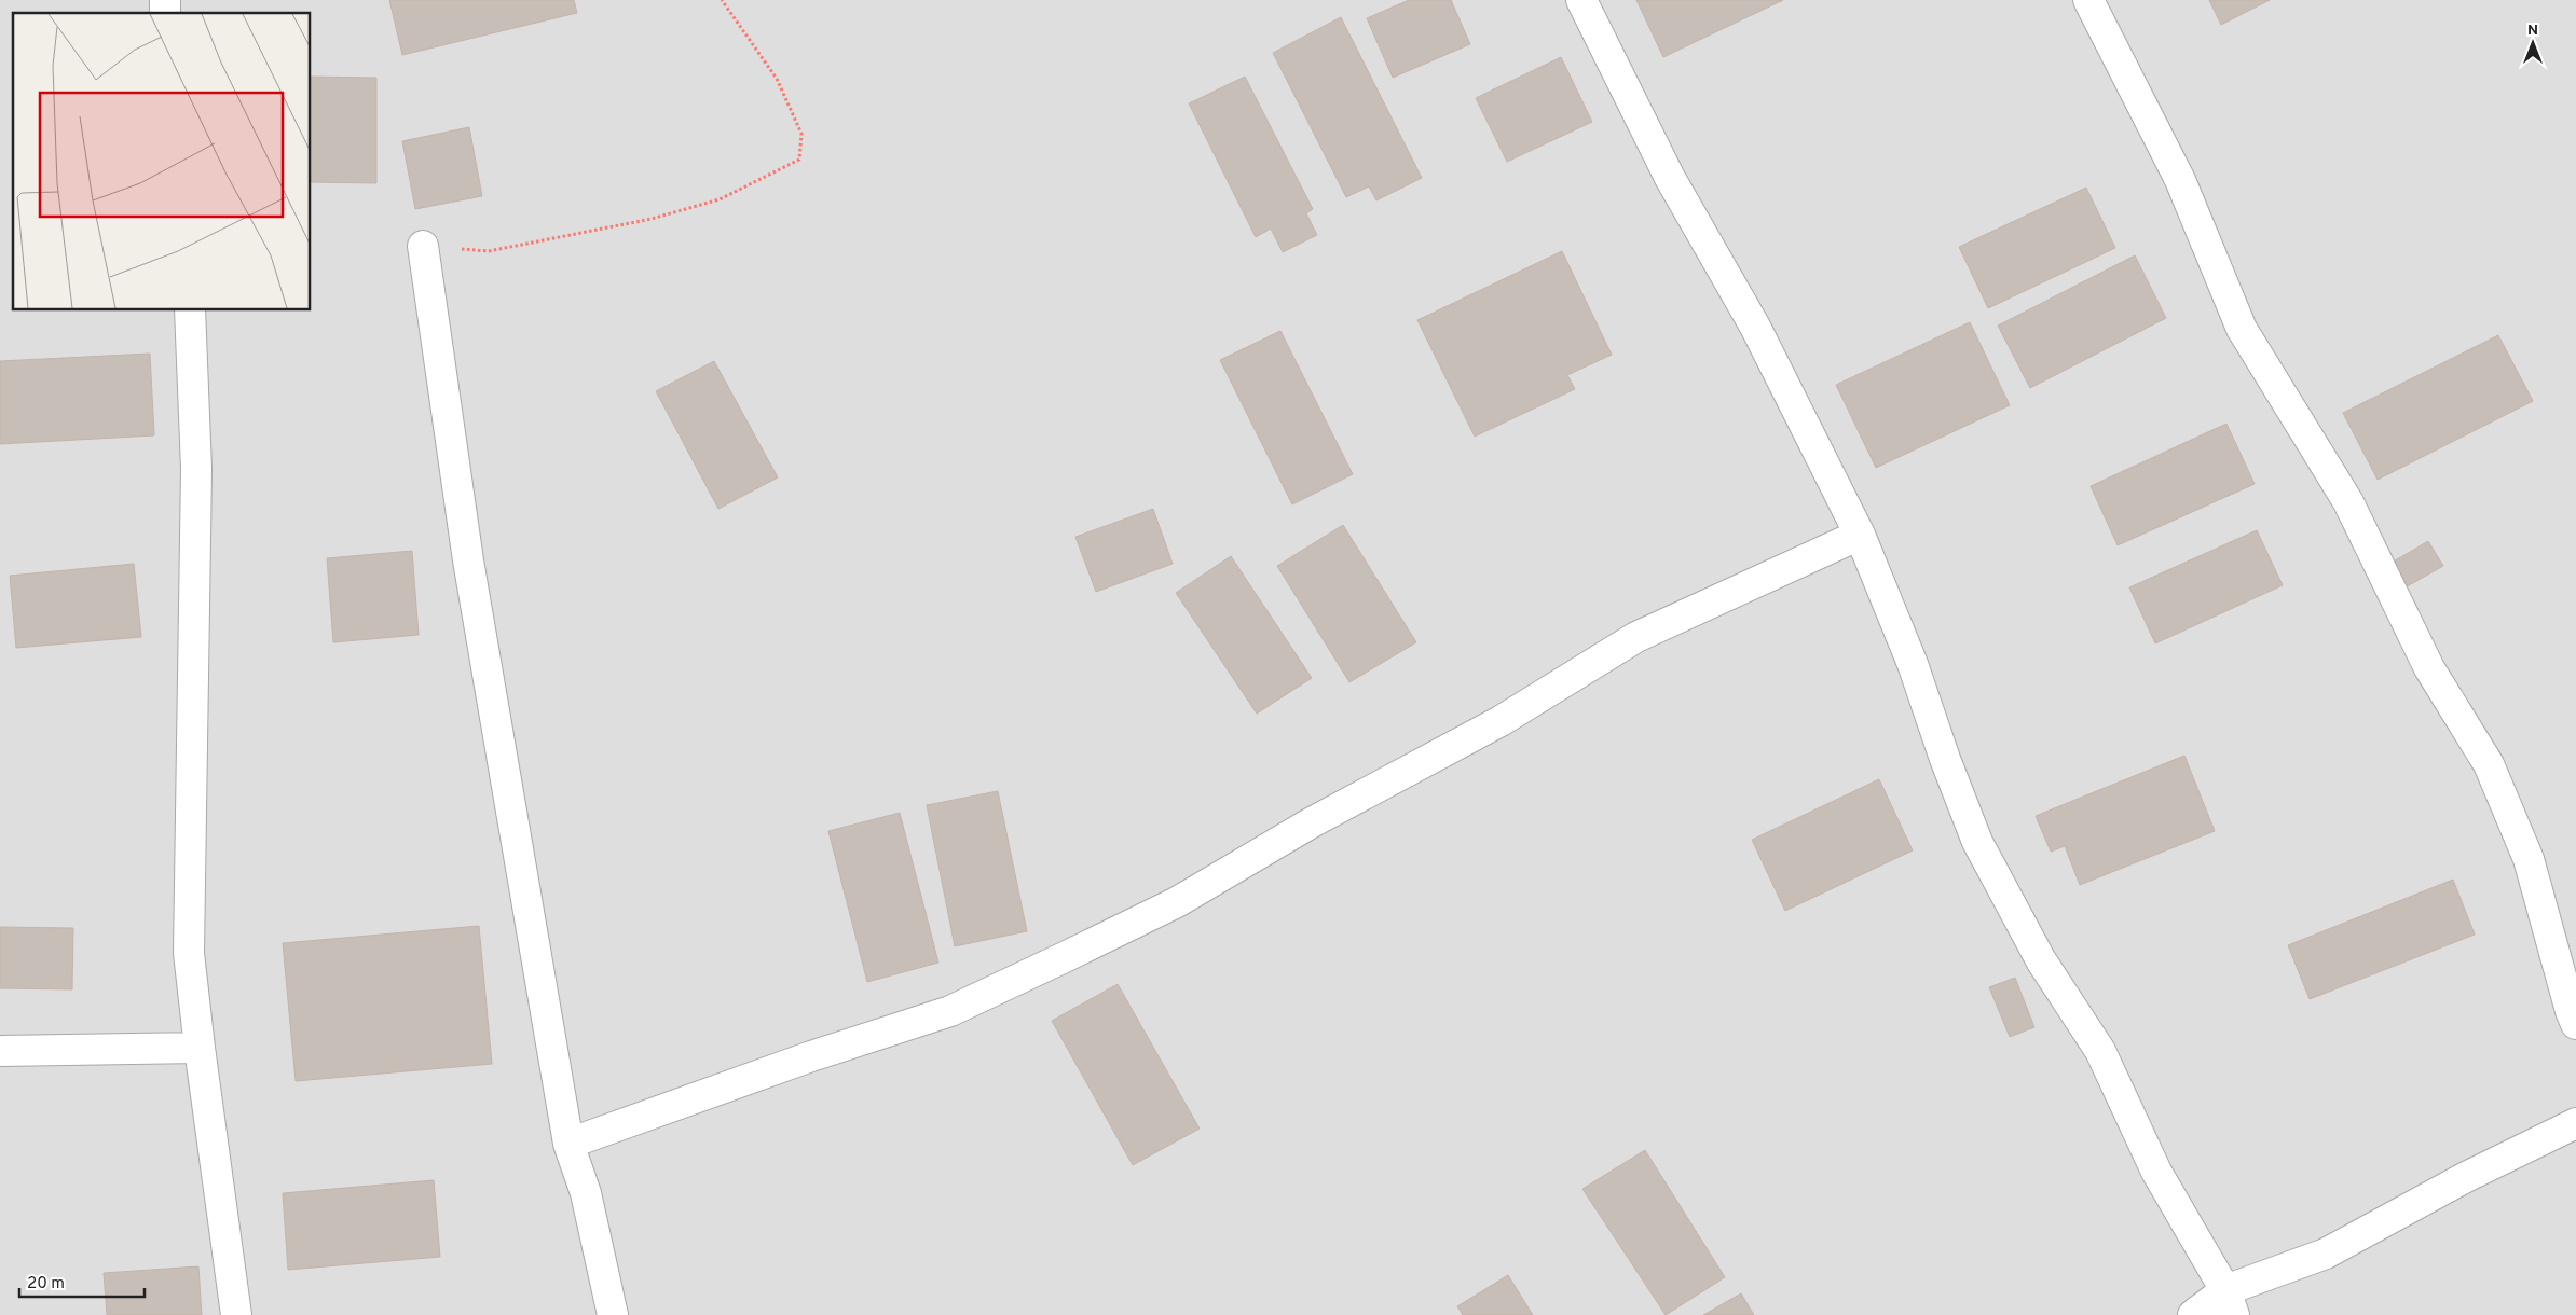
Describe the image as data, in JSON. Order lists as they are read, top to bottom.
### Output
{
  "scale_bar": "20 m",
  "north": "top"
}
